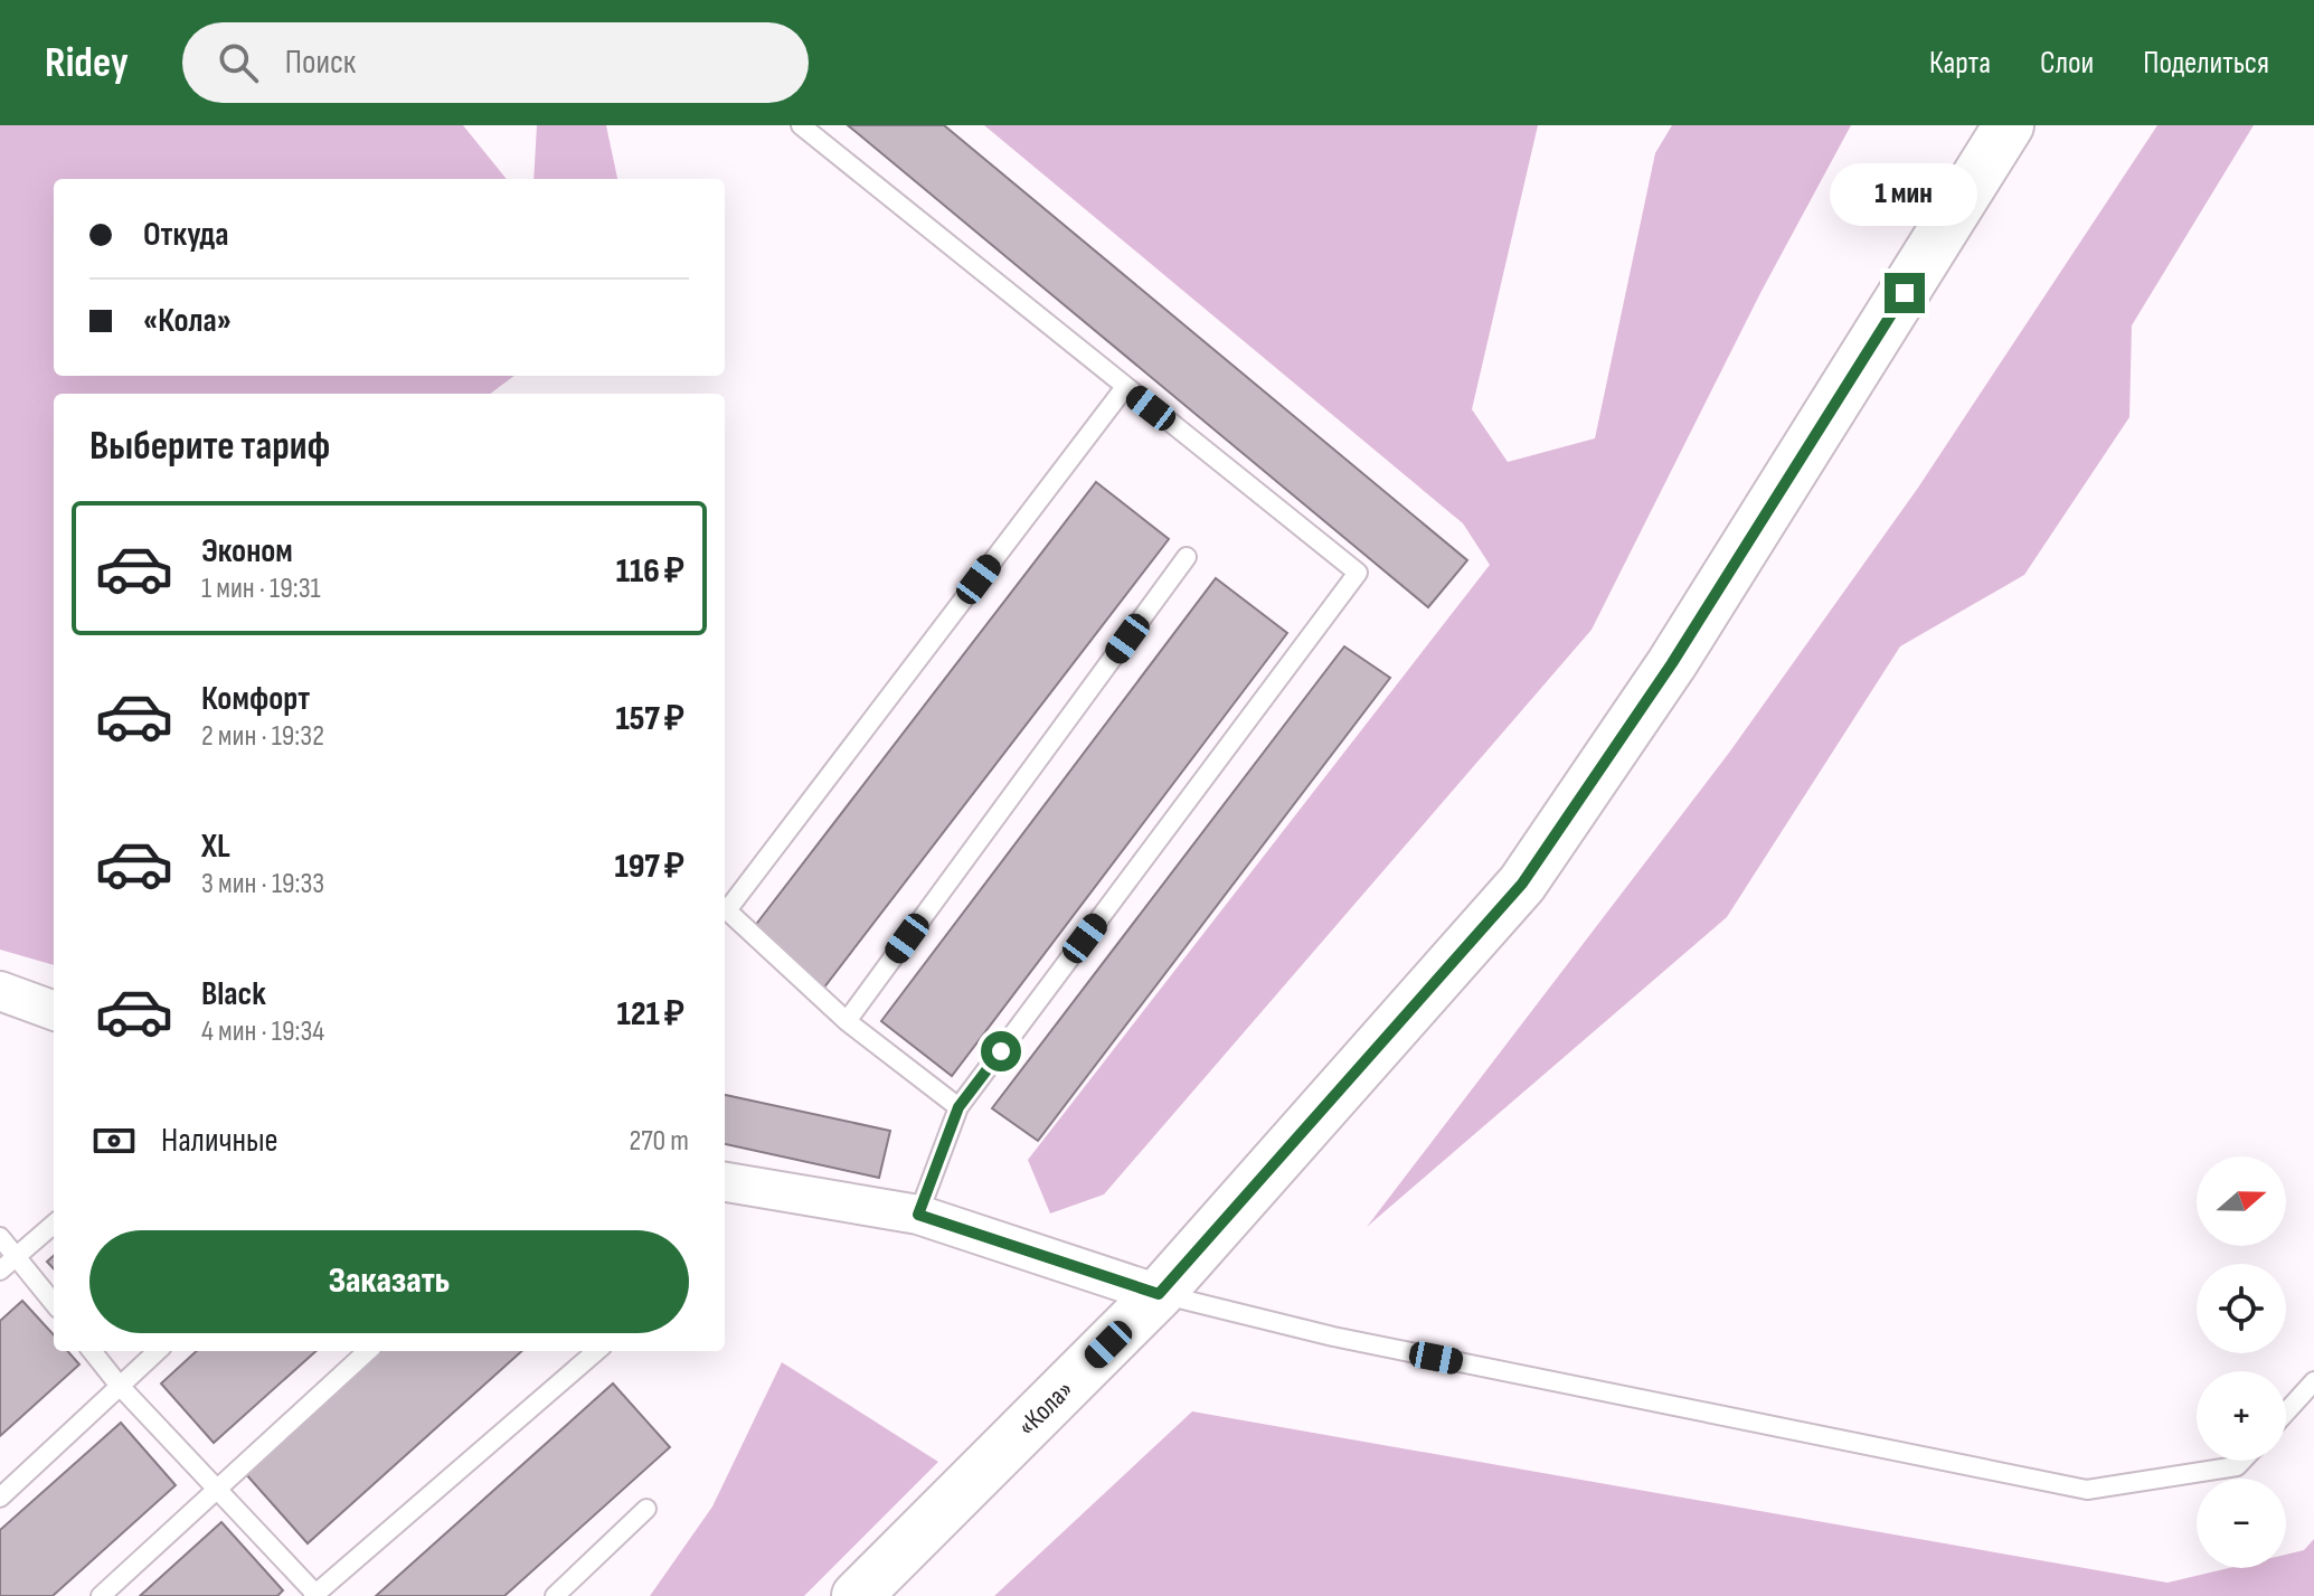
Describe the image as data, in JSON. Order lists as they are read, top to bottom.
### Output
{
  "streets": {
    "highway": ["«Кола»"]
  },
  "north": "right",
  "page": {
    "header": "Ridey",
    "search": "Поиск",
    "nav": ["Карта", "Слои", "Поделиться"],
    "bubble": "1 мин",
    "banner": ["Откуда", "«Кола»"],
    "heading": "Выберите тариф",
    "list": [
      {
        "name": "Эконом",
        "note": "1 мин · 19:31",
        "value": "116 ₽"
      },
      {
        "name": "Комфорт",
        "note": "2 мин · 19:32",
        "value": "157 ₽"
      },
      {
        "name": "XL",
        "note": "3 мин · 19:33",
        "value": "197 ₽"
      },
      {
        "name": "Black",
        "note": "4 мин · 19:34",
        "value": "121 ₽"
      }
    ],
    "pay": ["Наличные", "270 m"],
    "map_buttons": ["+", "−"],
    "buttons": "Заказать"
  }
}
